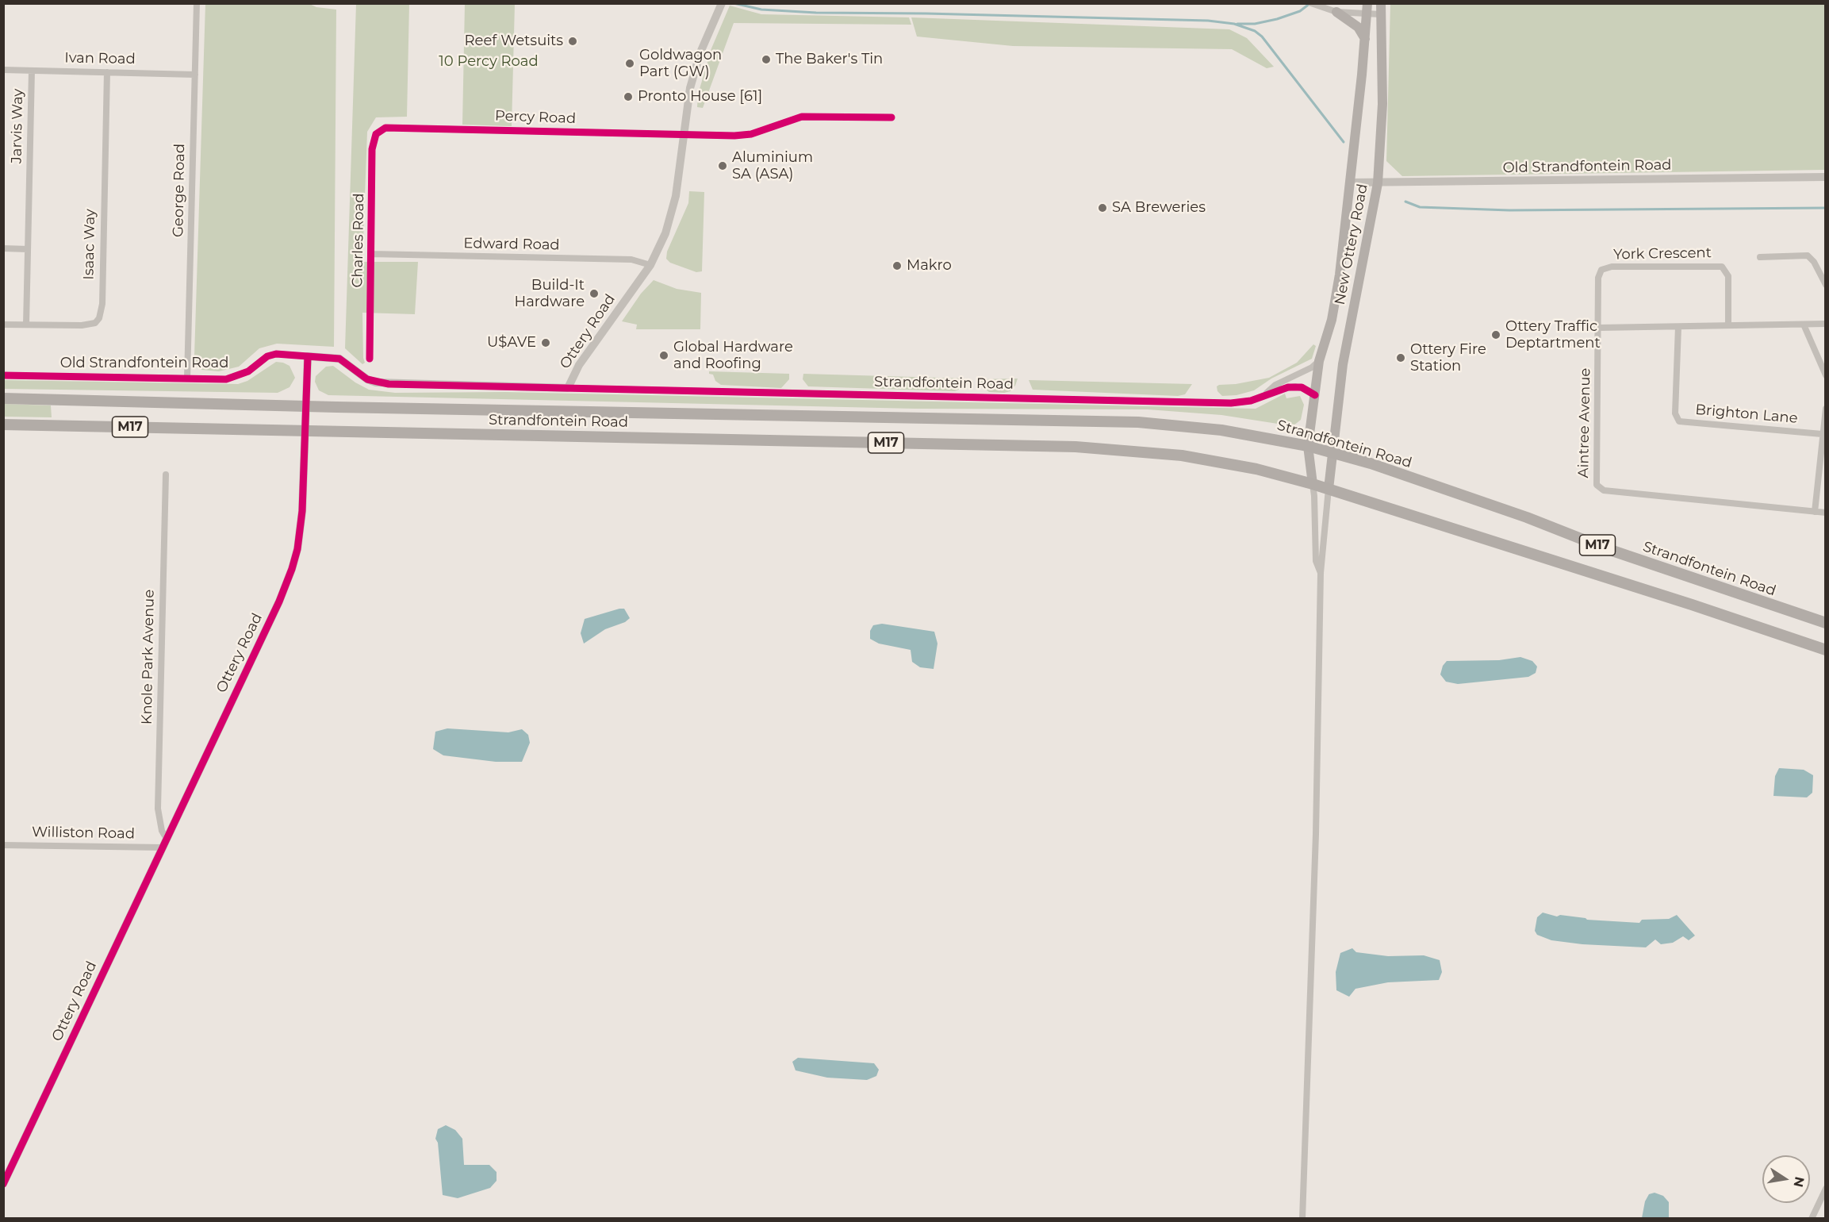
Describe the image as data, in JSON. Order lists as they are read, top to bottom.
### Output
{
  "streets": {
    "main road": ["New Ottery Road", "Strandfontein Road", "M17"],
    "street": [
      "Ivan Road",
      "Percy Road",
      "Jarvis Way",
      "Old Strandfontein Road",
      "George Road",
      "Charles Road",
      "Isaac Way",
      "Edward Road",
      "York Crescent",
      "Ottery Road",
      "Brighton Lane",
      "Aintree Avenue",
      "Knole Park Avenue",
      "Williston Road"
    ]
  },
  "crossings": [
    ["Ivan Road", "Jarvis Way"],
    ["Ivan Road", "George Road"],
    ["Ivan Road", "Isaac Way"],
    ["Percy Road", "Charles Road"],
    ["Percy Road", "Ottery Road"],
    ["Jarvis Way", "Isaac Way"],
    ["Old Strandfontein Road", "George Road"],
    ["Old Strandfontein Road", "New Ottery Road"],
    ["Old Strandfontein Road", "Ottery Road"],
    ["Charles Road", "Edward Road"],
    ["Edward Road", "Ottery Road"],
    ["New Ottery Road", "Strandfontein Road"],
    ["York Crescent", "Aintree Avenue"],
    ["Ottery Road", "Strandfontein Road"],
    ["Ottery Road", "Knole Park Avenue"],
    ["Ottery Road", "Williston Road"]
  ],
  "parks": ["10 Percy Road"],
  "places": [
    "Reef Wetsuits",
    "The Baker's Tin",
    "Goldwagon Part (GW)",
    "Pronto House [61]",
    "Aluminium SA (ASA)",
    "SA Breweries",
    "Makro",
    "Build-It Hardware",
    "Ottery Traffic Deptartment",
    "U$AVE",
    "Global Hardware and Roofing",
    "Ottery Fire Station"
  ],
  "north": "right"
}
